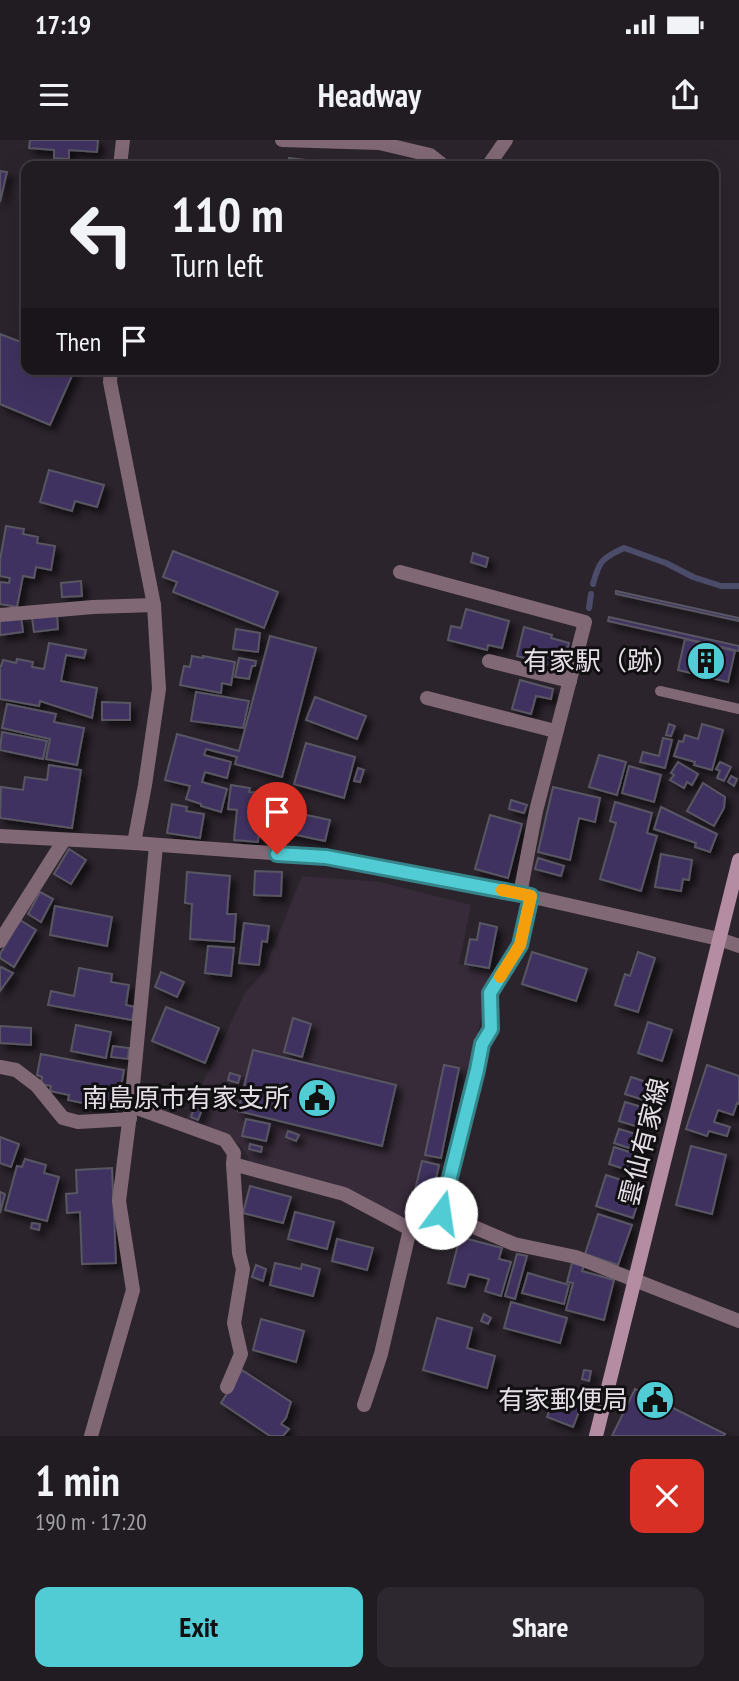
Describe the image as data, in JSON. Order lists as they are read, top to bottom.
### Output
{
  "streets": {
    "main road": ["雲仙有家線"]
  },
  "places": {
    "building": ["有家駅（跡）"],
    "public building": ["南島原市有家支所", "有家郵便局"]
  },
  "page": {
    "status": "17:19",
    "header": "Headway",
    "turn": ["110 m", "Turn left"],
    "then": "Then",
    "heading": ["1 min", "190 m · 17:20"],
    "buttons": ["Exit", "Share"]
  }
}
